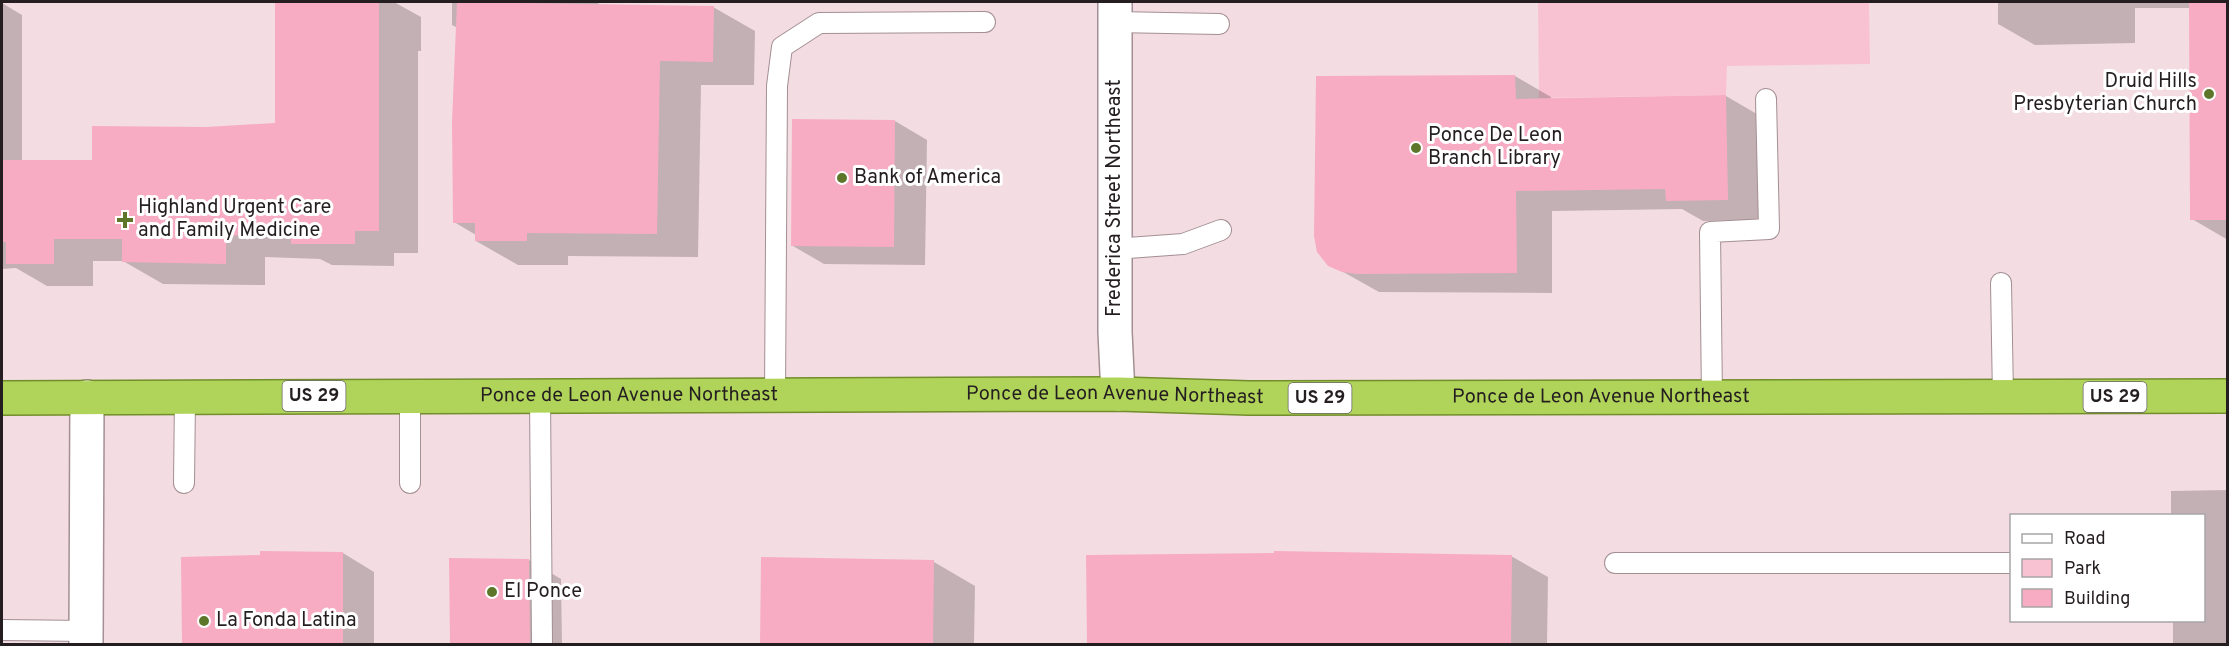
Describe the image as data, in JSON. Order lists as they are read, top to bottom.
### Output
{
  "streets": {
    "highway": ["Ponce de Leon Avenue Northeast", "US 29"],
    "street": ["Frederica Street Northeast"]
  },
  "crossings": [
    ["Frederica Street Northeast", "Ponce de Leon Avenue Northeast"]
  ],
  "places": {
    "other": [
      "Druid Hills Presbyterian Church",
      "Ponce De Leon Branch Library",
      "Bank of America",
      "El Ponce",
      "La Fonda Latina"
    ],
    "health": ["Highland Urgent Care and Family Medicine"]
  },
  "legend": ["Road", "Park", "Building"]
}
